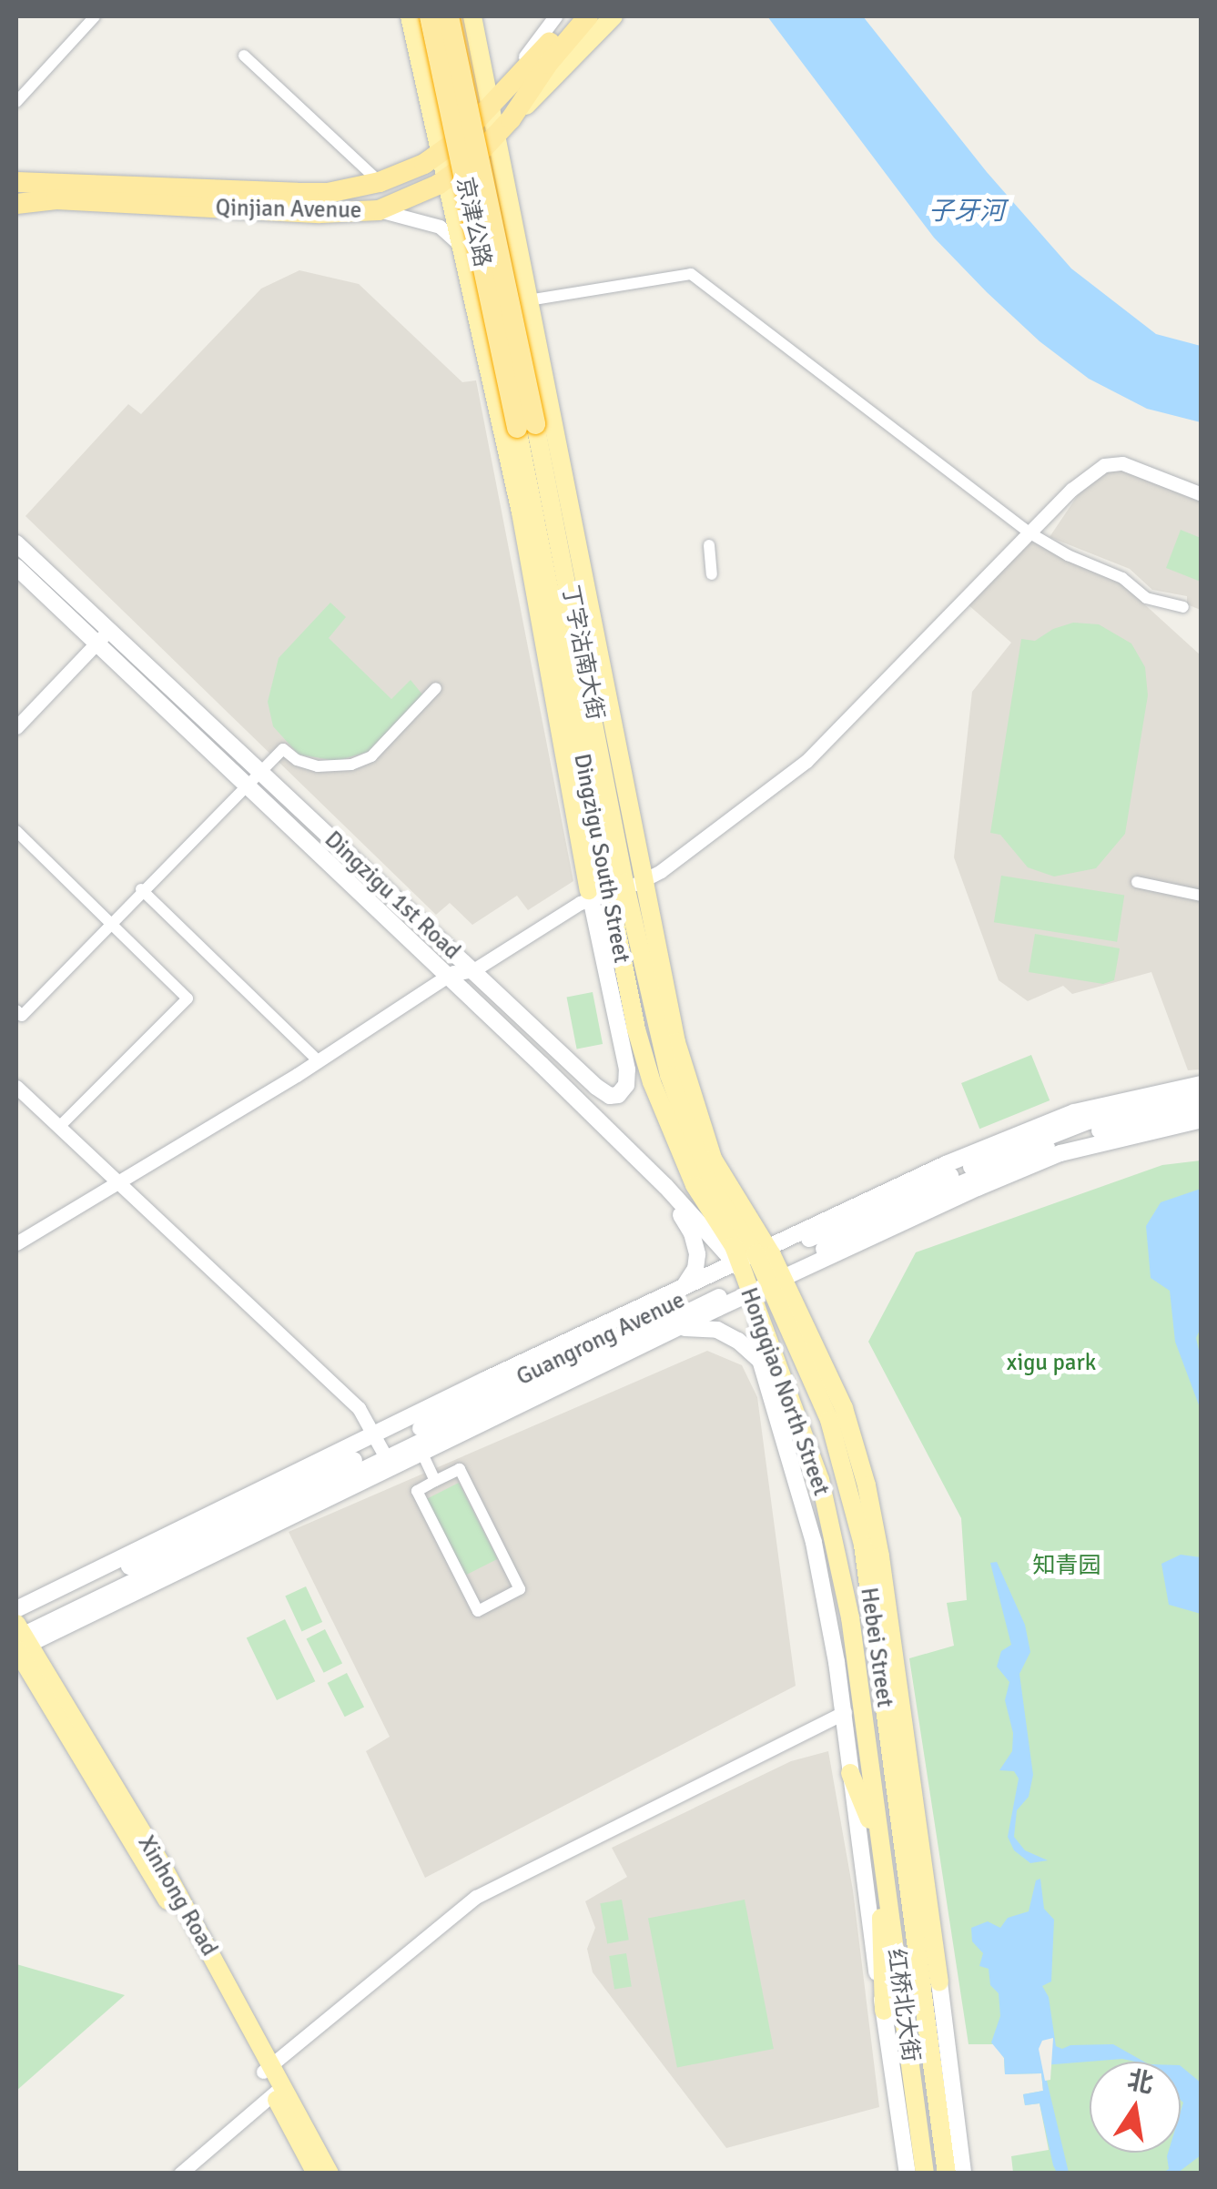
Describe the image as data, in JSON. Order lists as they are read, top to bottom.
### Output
{
  "streets": {
    "highway": ["Qinjian Avenue", "京津公路"],
    "main road": [
      "丁字沽南大街",
      "Dingzigu South Street",
      "Dingzigu 1st Road",
      "Guangrong Avenue",
      "Hongqiao North Street",
      "Hebei Street",
      "Xinhong Road",
      "红桥北大街"
    ]
  },
  "crossings": [
    ["京津公路", "丁字沽南大街"],
    ["京津公路", "Dingzigu South Street"],
    ["丁字沽南大街", "Dingzigu South Street"],
    ["丁字沽南大街", "Dingzigu 1st Road"],
    ["Dingzigu South Street", "Dingzigu 1st Road"],
    ["Dingzigu South Street", "Guangrong Avenue"],
    ["Dingzigu South Street", "Hongqiao North Street"],
    ["Dingzigu South Street", "Hebei Street"],
    ["Dingzigu 1st Road", "Guangrong Avenue"],
    ["Dingzigu 1st Road", "Hongqiao North Street"],
    ["Dingzigu 1st Road", "Hebei Street"],
    ["Guangrong Avenue", "Hongqiao North Street"],
    ["Guangrong Avenue", "Hebei Street"],
    ["Guangrong Avenue", "Xinhong Road"],
    ["Hongqiao North Street", "Hebei Street"],
    ["Hongqiao North Street", "红桥北大街"],
    ["Hebei Street", "红桥北大街"]
  ],
  "water": ["子牙河"],
  "parks": ["xigu park", "知青园"],
  "north": "top"
}
